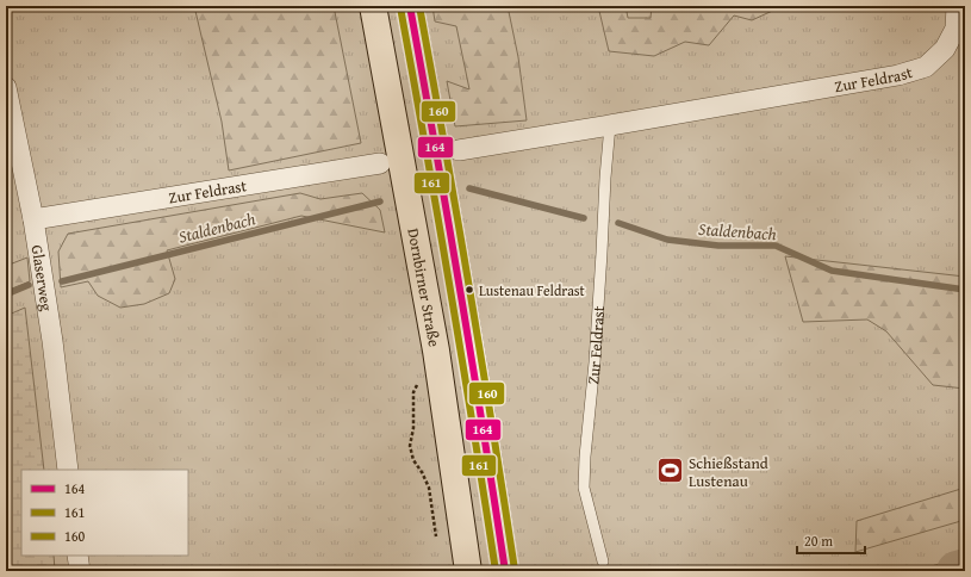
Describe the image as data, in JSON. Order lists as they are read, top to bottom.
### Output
{
  "streets": {
    "main road": ["Dornbirner Straße"],
    "street": ["Zur Feldrast", "Glaserweg"]
  },
  "crossings": [
    ["Zur Feldrast", "Glaserweg"]
  ],
  "water": ["Staldenbach"],
  "places": {
    "other": ["Lustenau Feldrast"],
    "sports": ["Schießstand Lustenau"]
  },
  "lines": ["transit line 164", "transit line 160", "transit line 161"],
  "legend": ["164", "161", "160"],
  "scale_bar": "20 m"
}
